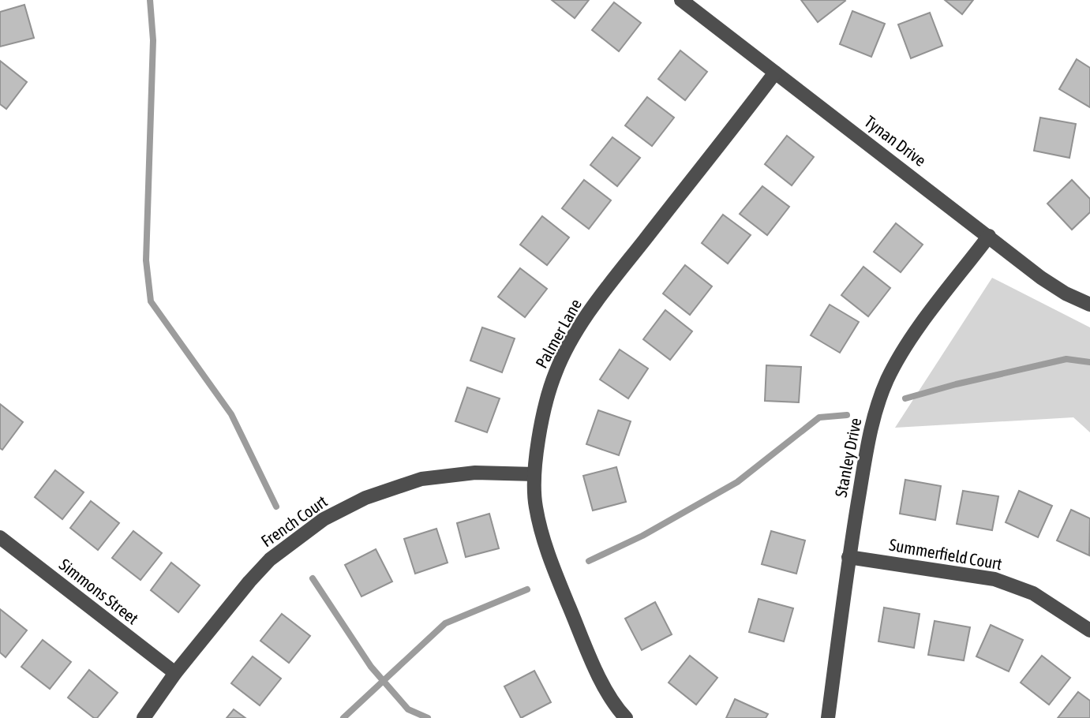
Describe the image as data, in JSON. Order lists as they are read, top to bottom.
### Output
{
  "streets": {
    "street": [
      "Tynan Drive",
      "Palmer Lane",
      "Stanley Drive",
      "French Court",
      "Summerfield Court",
      "Simmons Street"
    ]
  },
  "crossings": [
    ["Tynan Drive", "Palmer Lane"],
    ["Tynan Drive", "Stanley Drive"],
    ["Palmer Lane", "French Court"],
    ["Stanley Drive", "Summerfield Court"],
    ["French Court", "Simmons Street"]
  ]
}
